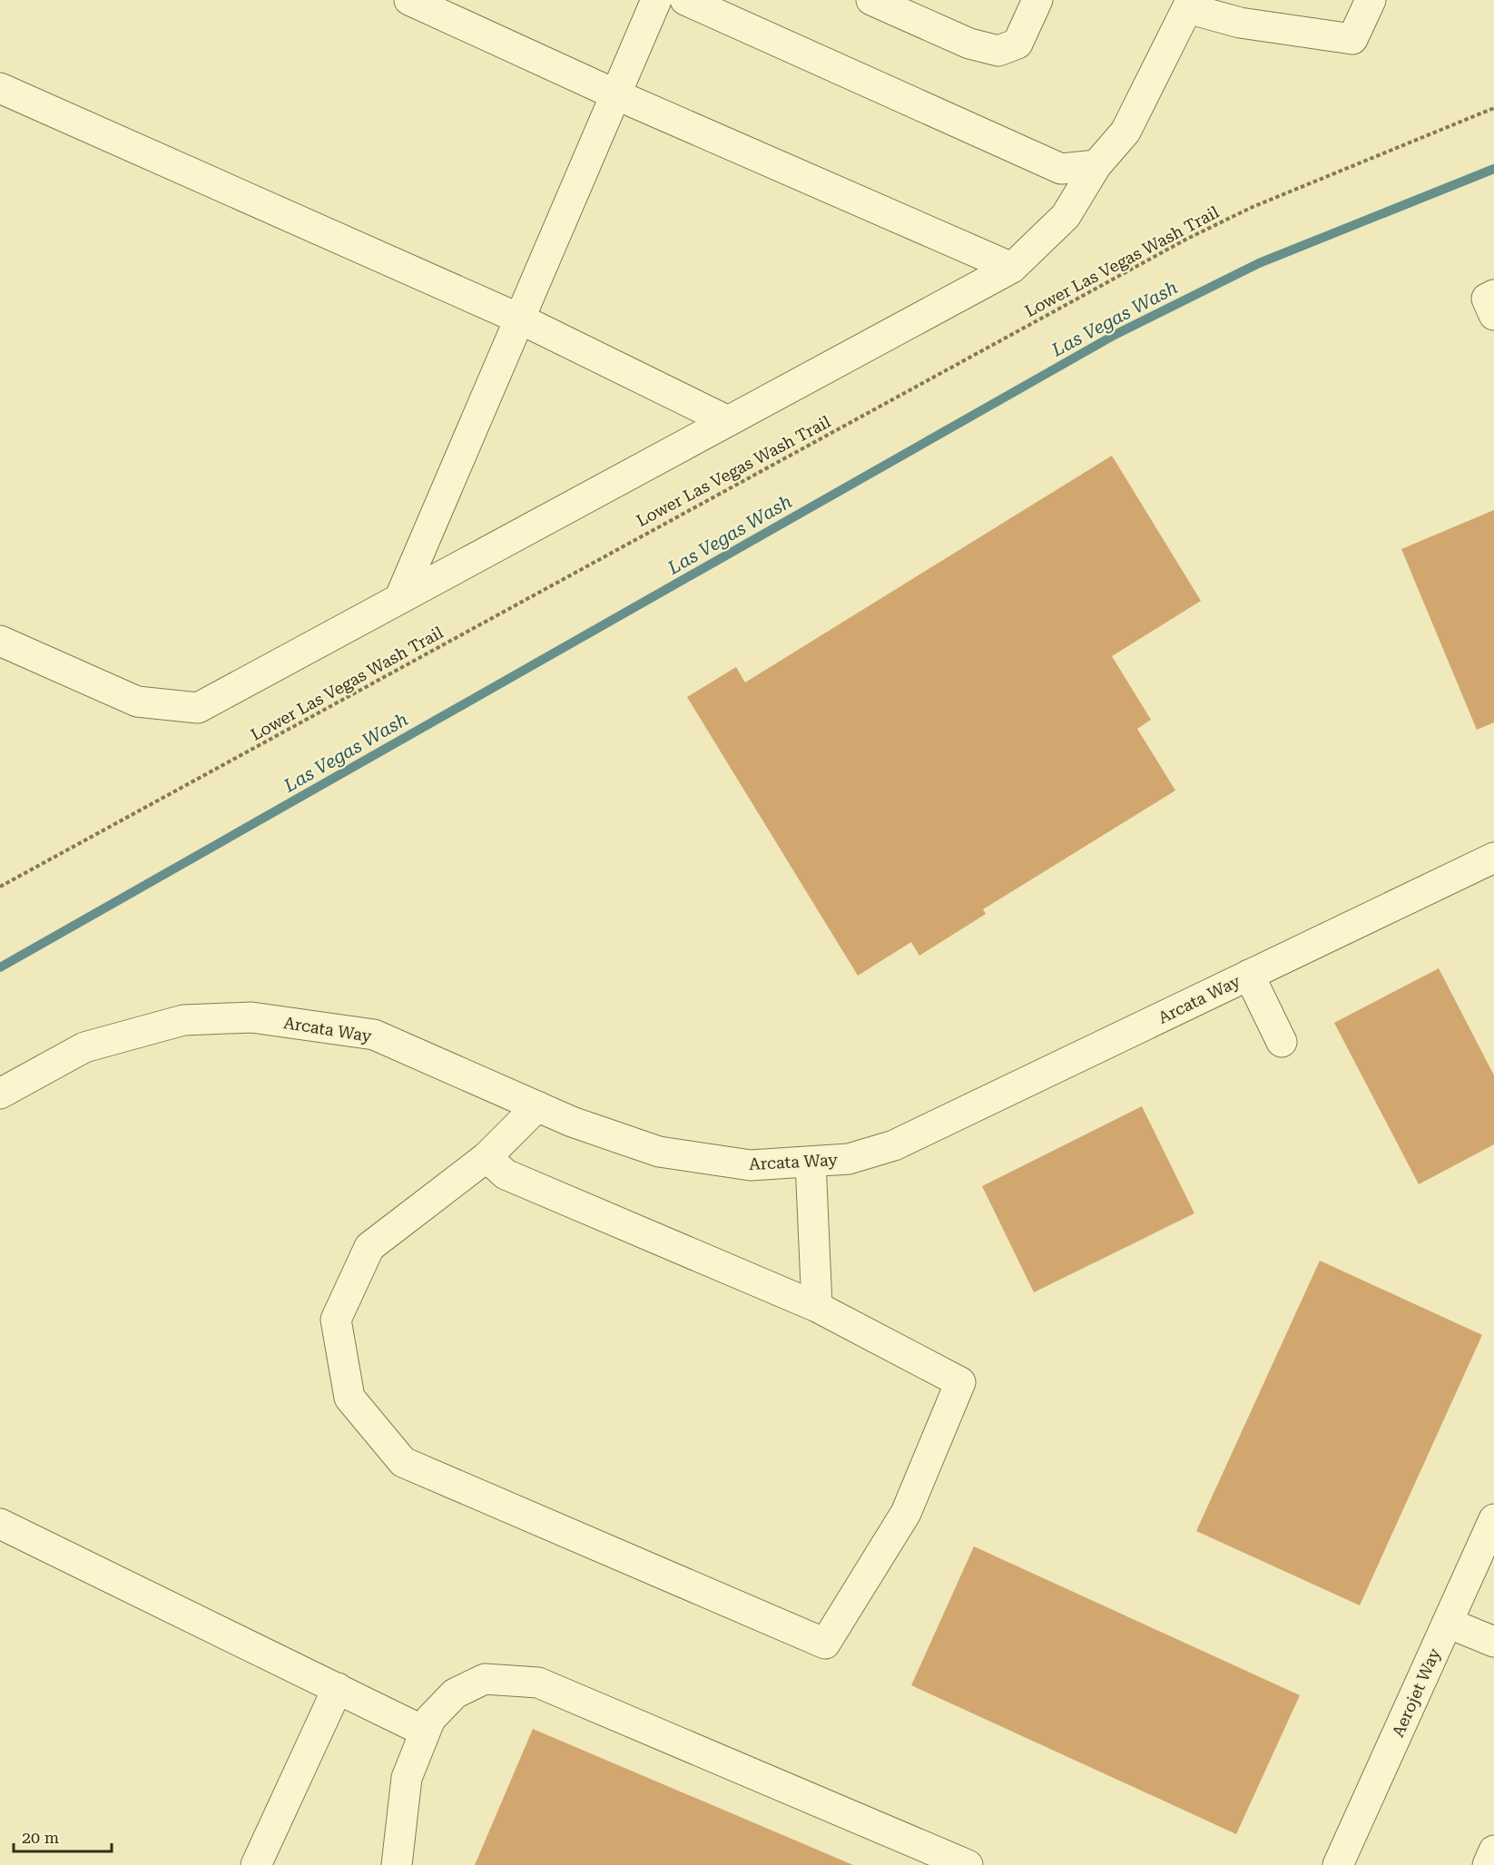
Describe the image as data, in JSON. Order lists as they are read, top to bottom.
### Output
{
  "streets": {
    "street": ["Arcata Way", "Aerojet Way"],
    "path": ["Lower Las Vegas Wash Trail"]
  },
  "water": ["Las Vegas Wash"],
  "scale_bar": "20 m"
}
